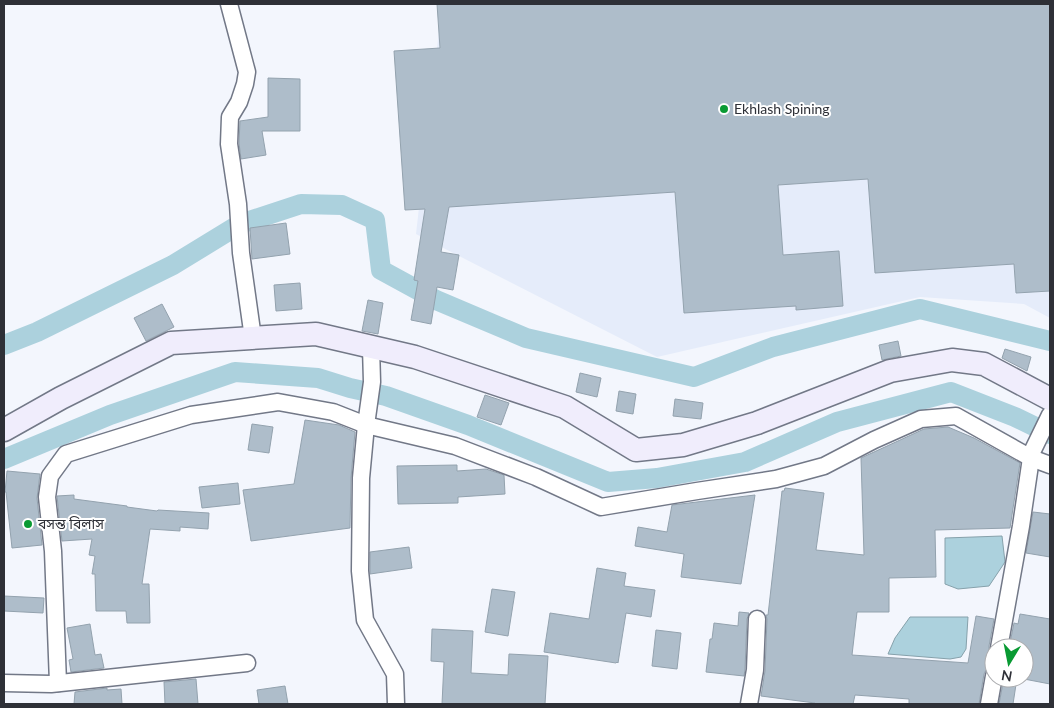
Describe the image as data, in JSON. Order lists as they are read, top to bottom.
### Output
{
  "places": ["Ekhlash Spining", "বসন্ত বিলাস"],
  "north": "bottom"
}
